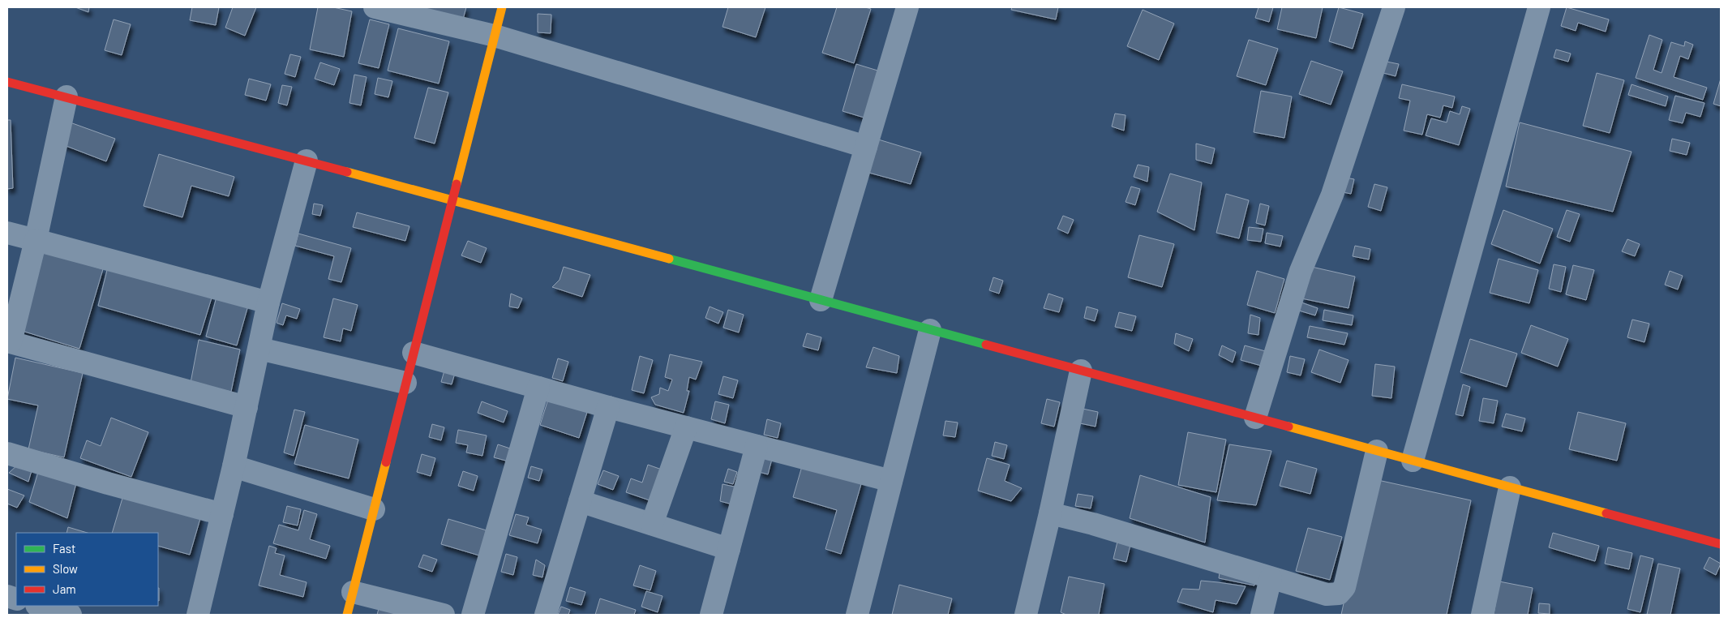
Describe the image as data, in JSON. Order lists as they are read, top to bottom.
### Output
{
  "legend": ["Fast", "Slow", "Jam"]
}
